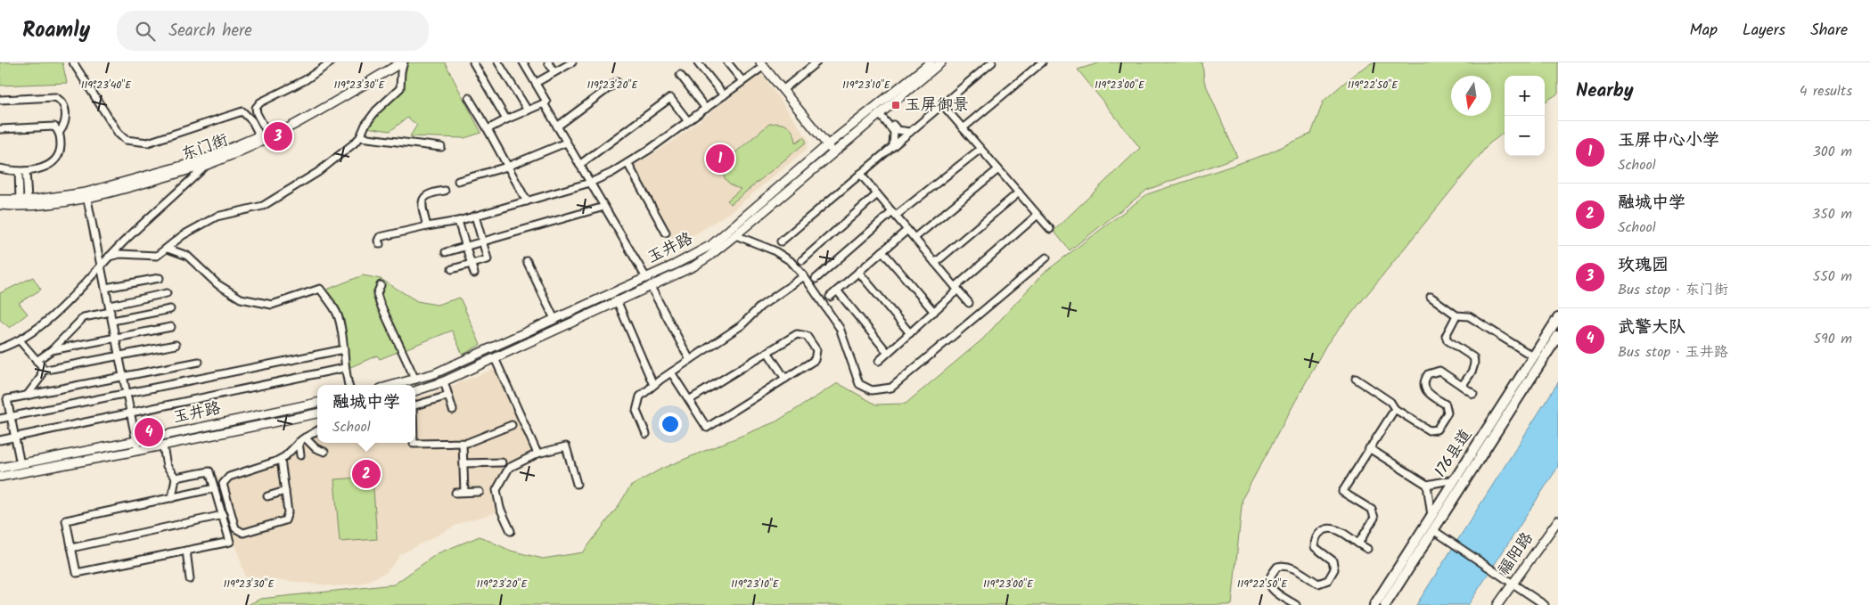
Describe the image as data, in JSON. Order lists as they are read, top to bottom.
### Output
{
  "streets": {
    "main road": ["176县道"],
    "street": ["东门街", "玉井路", "福阳路"]
  },
  "places": {
    "transit": ["玉屏御景"]
  },
  "north": "bottom",
  "page": {
    "header": "Roamly",
    "search": "Search here",
    "nav": ["Map", "Layers", "Share"],
    "heading": ["Nearby", "4 results"],
    "map_buttons": ["+", "−"],
    "pins": [
      "3",
      "1",
      "4",
      "2"
    ],
    "list": [
      {
        "mark": "1",
        "name": "玉屏中心小学",
        "note": "School",
        "value": "300 m"
      },
      {
        "mark": "2",
        "name": "融城中学",
        "note": "School",
        "value": "350 m"
      },
      {
        "mark": "3",
        "name": "玫瑰园",
        "note": "Bus stop · 东门街",
        "value": "550 m"
      },
      {
        "mark": "4",
        "name": "武警大队",
        "note": "Bus stop · 玉井路",
        "value": "590 m"
      }
    ],
    "popup": ["融城中学", "School"]
  },
  "coordinates": [
    "119°23'40\"E",
    "119°23'30\"E",
    "119°23'20\"E",
    "119°23'10\"E",
    "119°23'00\"E",
    "119°22'50\"E"
  ]
}
